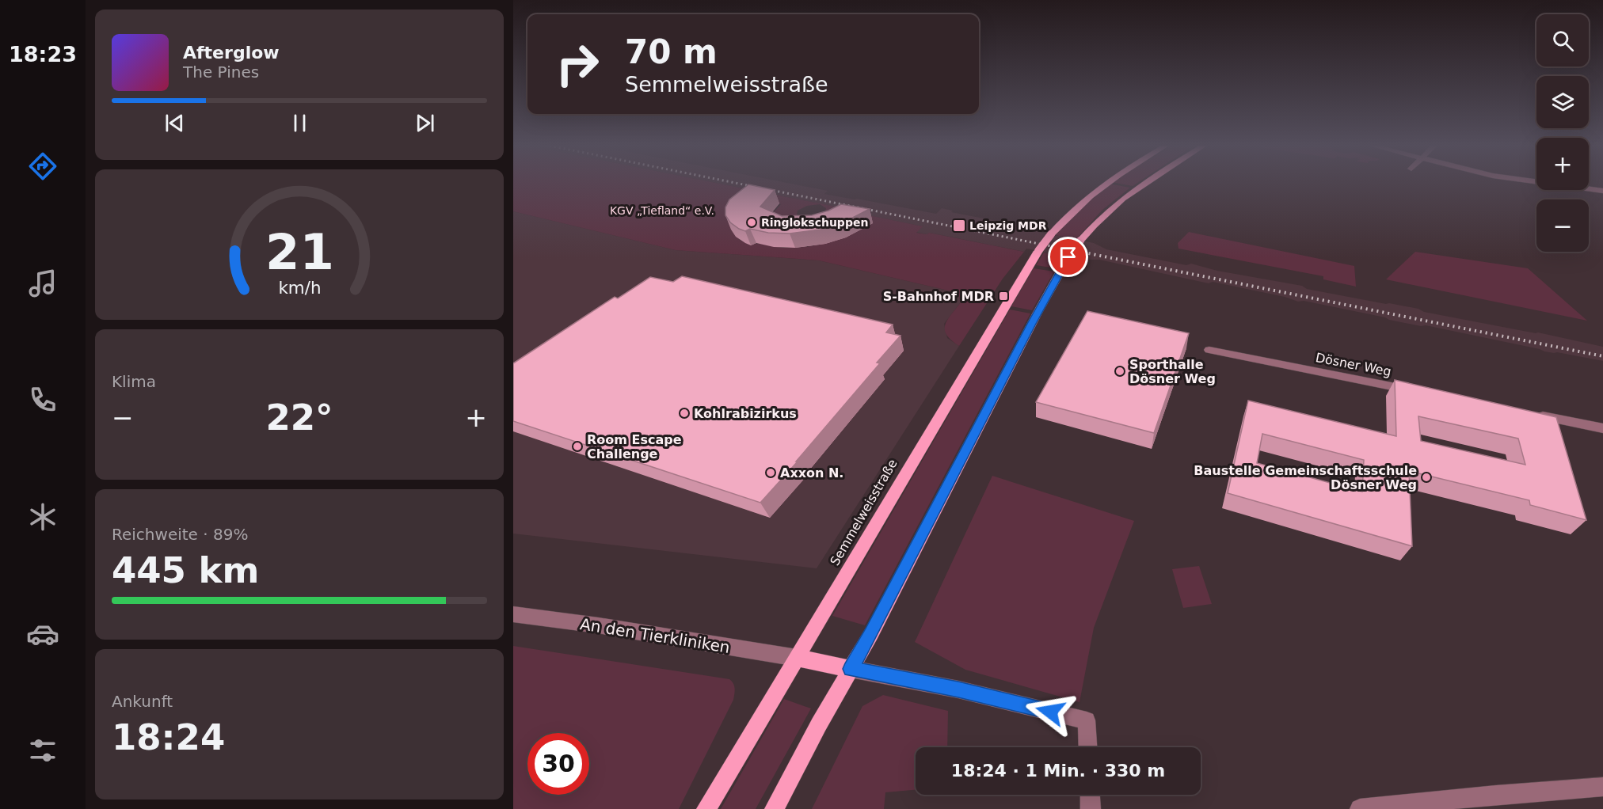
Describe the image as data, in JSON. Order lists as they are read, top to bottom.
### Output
{
  "streets": {
    "main road": ["Semmelweisstraße"],
    "street": ["Dösner Weg", "An den Tierkliniken"]
  },
  "crossings": [
    ["Semmelweisstraße", "An den Tierkliniken"]
  ],
  "parks": ["KGV „Tiefland“ e.V."],
  "places": {
    "other": [
      "Ringlokschuppen",
      "Sporthalle Dösner Weg",
      "Kohlrabizirkus",
      "Room Escape Challenge",
      "Axxon N.",
      "Baustelle Gemeinschaftsschule Dösner Weg"
    ],
    "transit": ["Leipzig MDR", "S-Bahnhof MDR"]
  },
  "page": {
    "tabs": "18:23",
    "map_buttons": ["+", "−"],
    "turn": ["70 m", "Semmelweisstraße"],
    "song": ["Afterglow", "The Pines"],
    "tile": [
      "Klima",
      ["Reichweite · 89%", "445 km"],
      ["Ankunft", "18:24"]
    ],
    "heat": ["−", "22°", "+"],
    "limit": "30",
    "trip": "18:24 · 1 Min. · 330 m",
    "gauge": ["21", "km/h"]
  }
}
